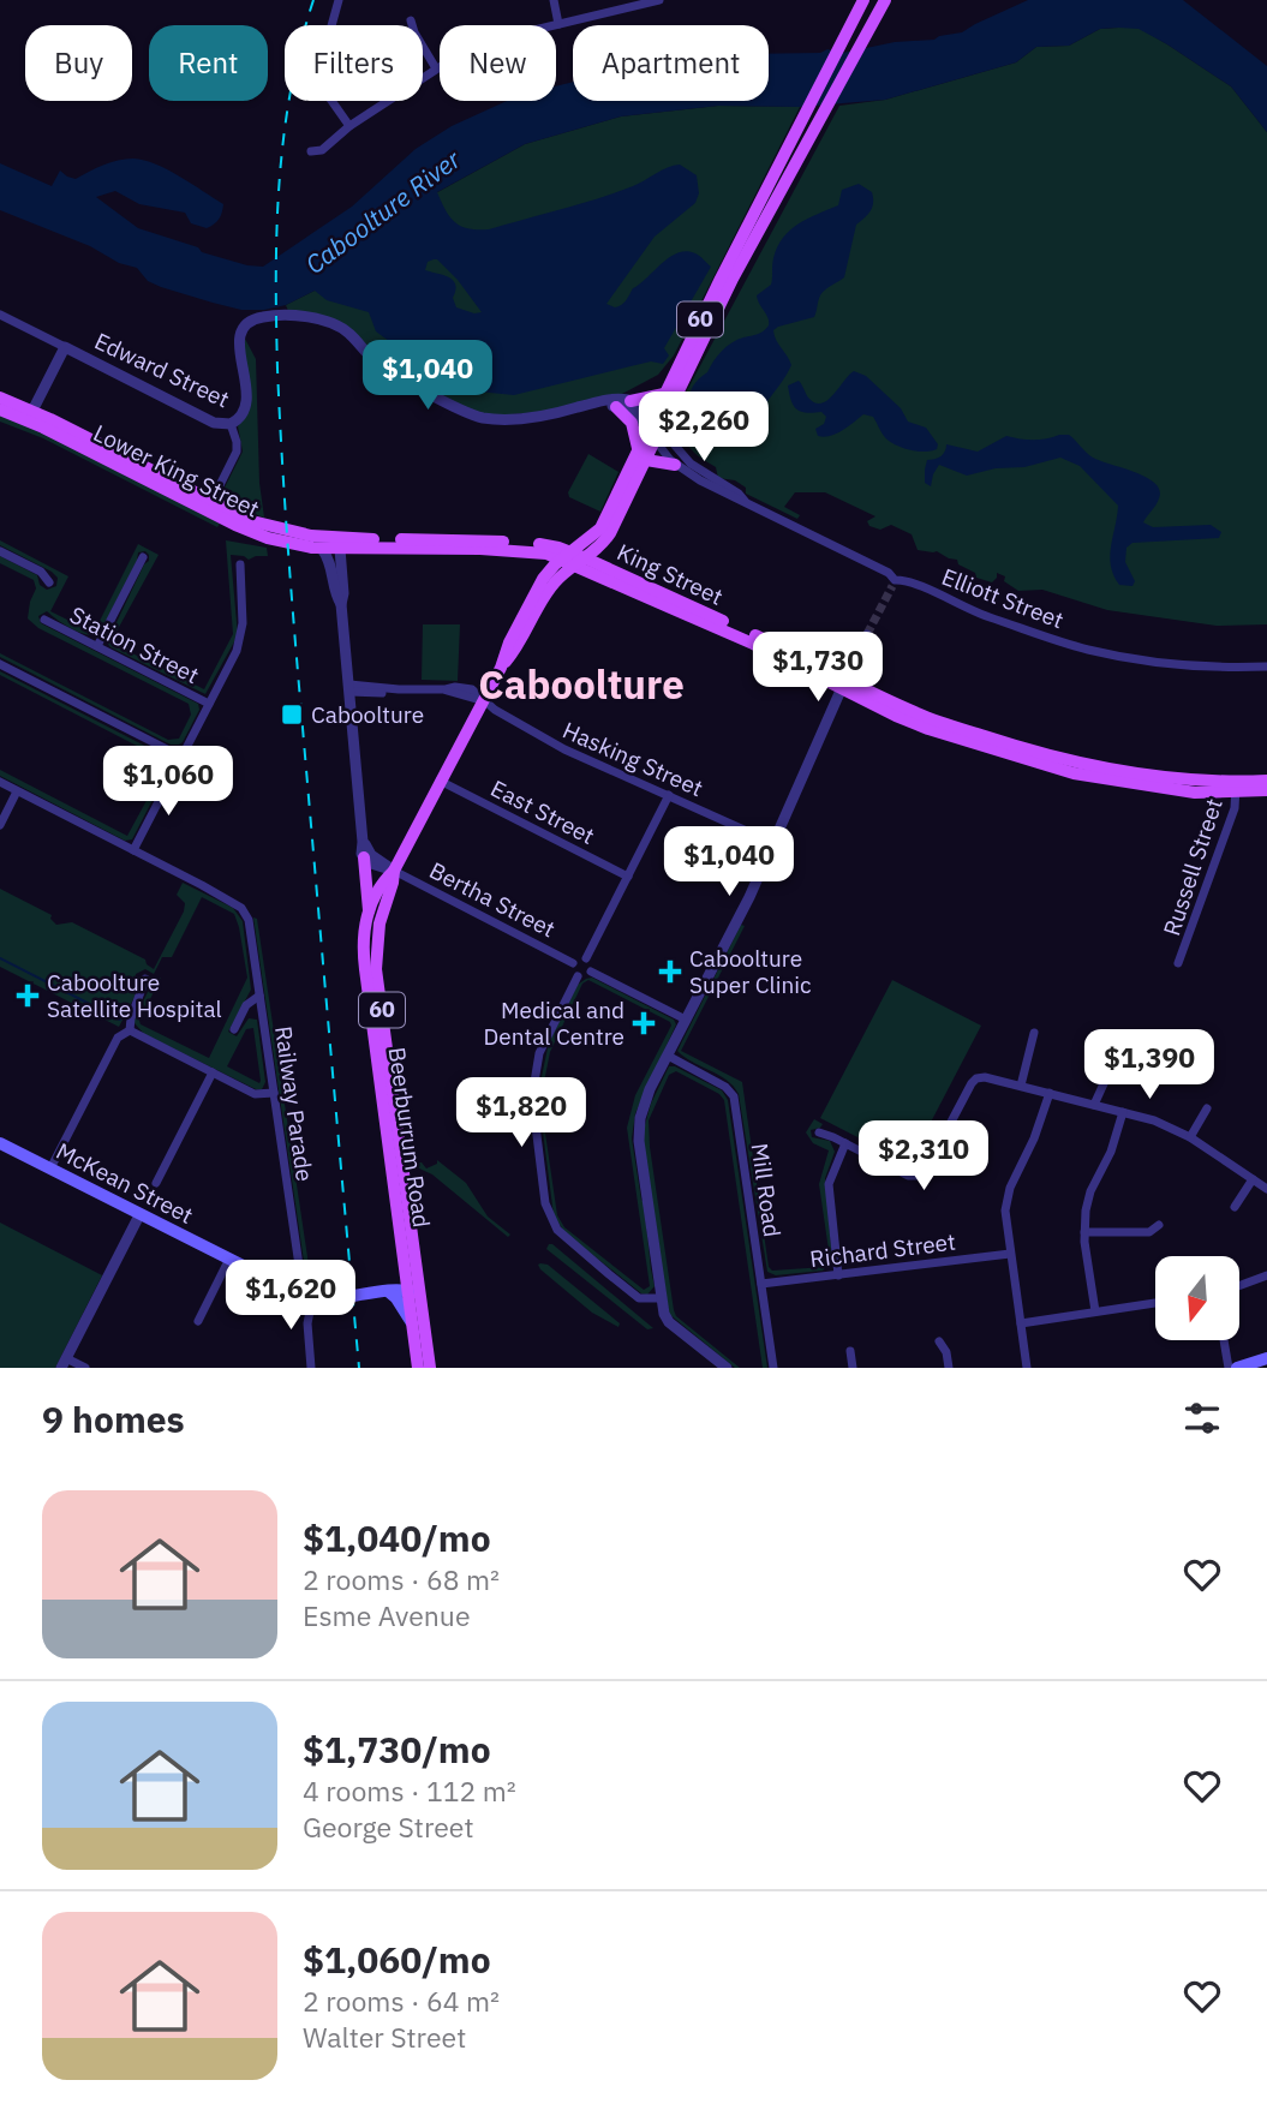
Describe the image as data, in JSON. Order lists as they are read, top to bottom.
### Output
{
  "streets": {
    "main road": [
      "60",
      "Lower King Street",
      "King Street",
      "Beerburrum Road",
      "McKean Street"
    ],
    "street": [
      "Edward Street",
      "Elliott Street",
      "Station Street",
      "Hasking Street",
      "East Street",
      "Russell Street",
      "Bertha Street",
      "Railway Parade",
      "Mill Road",
      "Richard Street"
    ]
  },
  "crossings": [
    ["60", "King Street"],
    ["60", "Elliott Street"],
    ["60", "Beerburrum Road"],
    ["Edward Street", "Lower King Street"],
    ["Lower King Street", "King Street"],
    ["King Street", "Russell Street"],
    ["King Street", "Beerburrum Road"],
    ["Hasking Street", "Beerburrum Road"],
    ["East Street", "Beerburrum Road"],
    ["Bertha Street", "Beerburrum Road"],
    ["Railway Parade", "McKean Street"],
    ["Beerburrum Road", "McKean Street"],
    ["Mill Road", "Richard Street"]
  ],
  "districts": ["Caboolture"],
  "water": ["Caboolture River"],
  "places": {
    "transit": ["Caboolture"],
    "health": ["Caboolture Super Clinic", "Caboolture Satellite Hospital", "Medical and Dental Centre"]
  },
  "north": "bottom",
  "page": {
    "chip": [
      "Buy",
      "Rent",
      "Filters",
      "New",
      "Apartment"
    ],
    "price": [
      "$1,040",
      "$2,260",
      "$1,730",
      "$1,060",
      "$1,040",
      "$1,390",
      "$1,820",
      "$2,310",
      "$1,620"
    ],
    "heading": "9 homes",
    "list": [
      {
        "name": "$1,040/mo",
        "note": "2 rooms · 68 m² · Esme Avenue"
      },
      {
        "name": "$1,730/mo",
        "note": "4 rooms · 112 m² · George Street"
      },
      {
        "name": "$1,060/mo",
        "note": "2 rooms · 64 m² · Walter Street"
      }
    ]
  }
}
